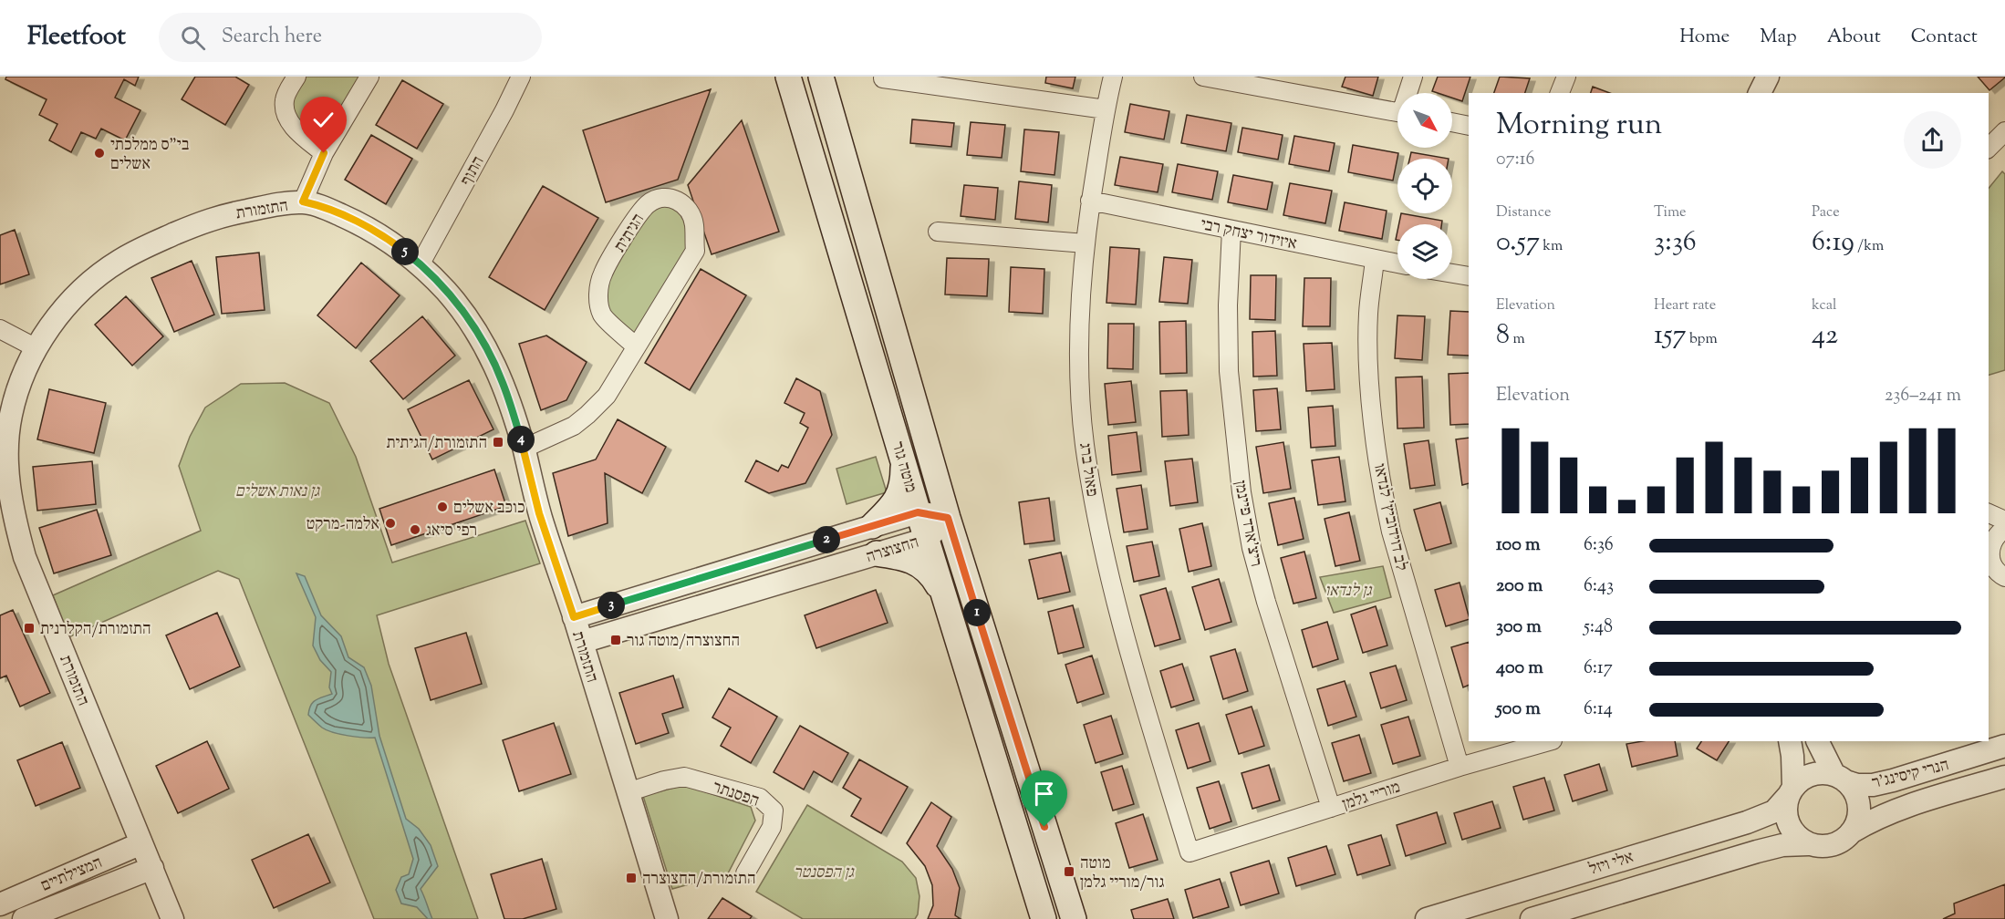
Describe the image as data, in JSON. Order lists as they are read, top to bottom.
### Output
{
  "streets": {
    "main road": ["מוטה גור"],
    "street": [
      "התוף",
      "התזמורת",
      "הגיתית",
      "איזידור יצחק רבי",
      "פאול ברג",
      "לב דוידוביץ' לנדאו",
      "ריצ'ארד פיינמן",
      "החצוצרה",
      "הנרי קיסינג'ר",
      "הפסנתר",
      "מוריי גלמן",
      "אלי ויזל",
      "המצילתיים"
    ]
  },
  "crossings": [
    ["התוף", "התזמורת"],
    ["התזמורת", "הגיתית"],
    ["התזמורת", "החצוצרה"],
    ["התזמורת", "הפסנתר"],
    ["התזמורת", "המצילתיים"],
    ["איזידור יצחק רבי", "פאול ברג"],
    ["איזידור יצחק רבי", "לב דוידוביץ' לנדאו"],
    ["איזידור יצחק רבי", "ריצ'ארד פיינמן"],
    ["מוטה גור", "החצוצרה"],
    ["פאול ברג", "מוריי גלמן"],
    ["לב דוידוביץ' לנדאו", "מוריי גלמן"],
    ["ריצ'ארד פיינמן", "מוריי גלמן"],
    ["הנרי קיסינג'ר", "אלי ויזל"]
  ],
  "parks": ["גן נאות אשלים", "גן לנדאו", "גן הפסנטר"],
  "places": {
    "other": [
      "בי\"ס ממלכתי אשלים",
      "כוכב אשלים",
      "אלמה-מרקט",
      "רפי סיאג"
    ],
    "transit": [
      "התזמורת/הגיתית",
      "התזמורת/הקלרנית",
      "החצוצרה/מוטה גור",
      "מוטה גור/מוריי גלמן",
      "התזמורת/החצוצרה"
    ]
  },
  "north": "bottom right",
  "page": {
    "header": "Fleetfoot",
    "search": "Search here",
    "nav": [
      "Home",
      "Map",
      "About",
      "Contact"
    ],
    "heading": ["Morning run", "07:16"],
    "stats": [
      ["Distance", "0.57 km"],
      ["Time", "3:36"],
      ["Pace", "6:19 /km"],
      ["Elevation", "8 m"],
      ["Heart rate", "157 bpm"],
      ["kcal", "42"]
    ],
    "pins": [
      "5",
      "4",
      "2",
      "3",
      "1"
    ],
    "chart": ["Elevation", "236–241 m"],
    "list": [
      {
        "name": "100 m",
        "note": "6:36"
      },
      {
        "name": "200 m",
        "note": "6:43"
      },
      {
        "name": "300 m",
        "note": "5:48"
      },
      {
        "name": "400 m",
        "note": "6:17"
      },
      {
        "name": "500 m",
        "note": "6:14"
      }
    ]
  }
}
